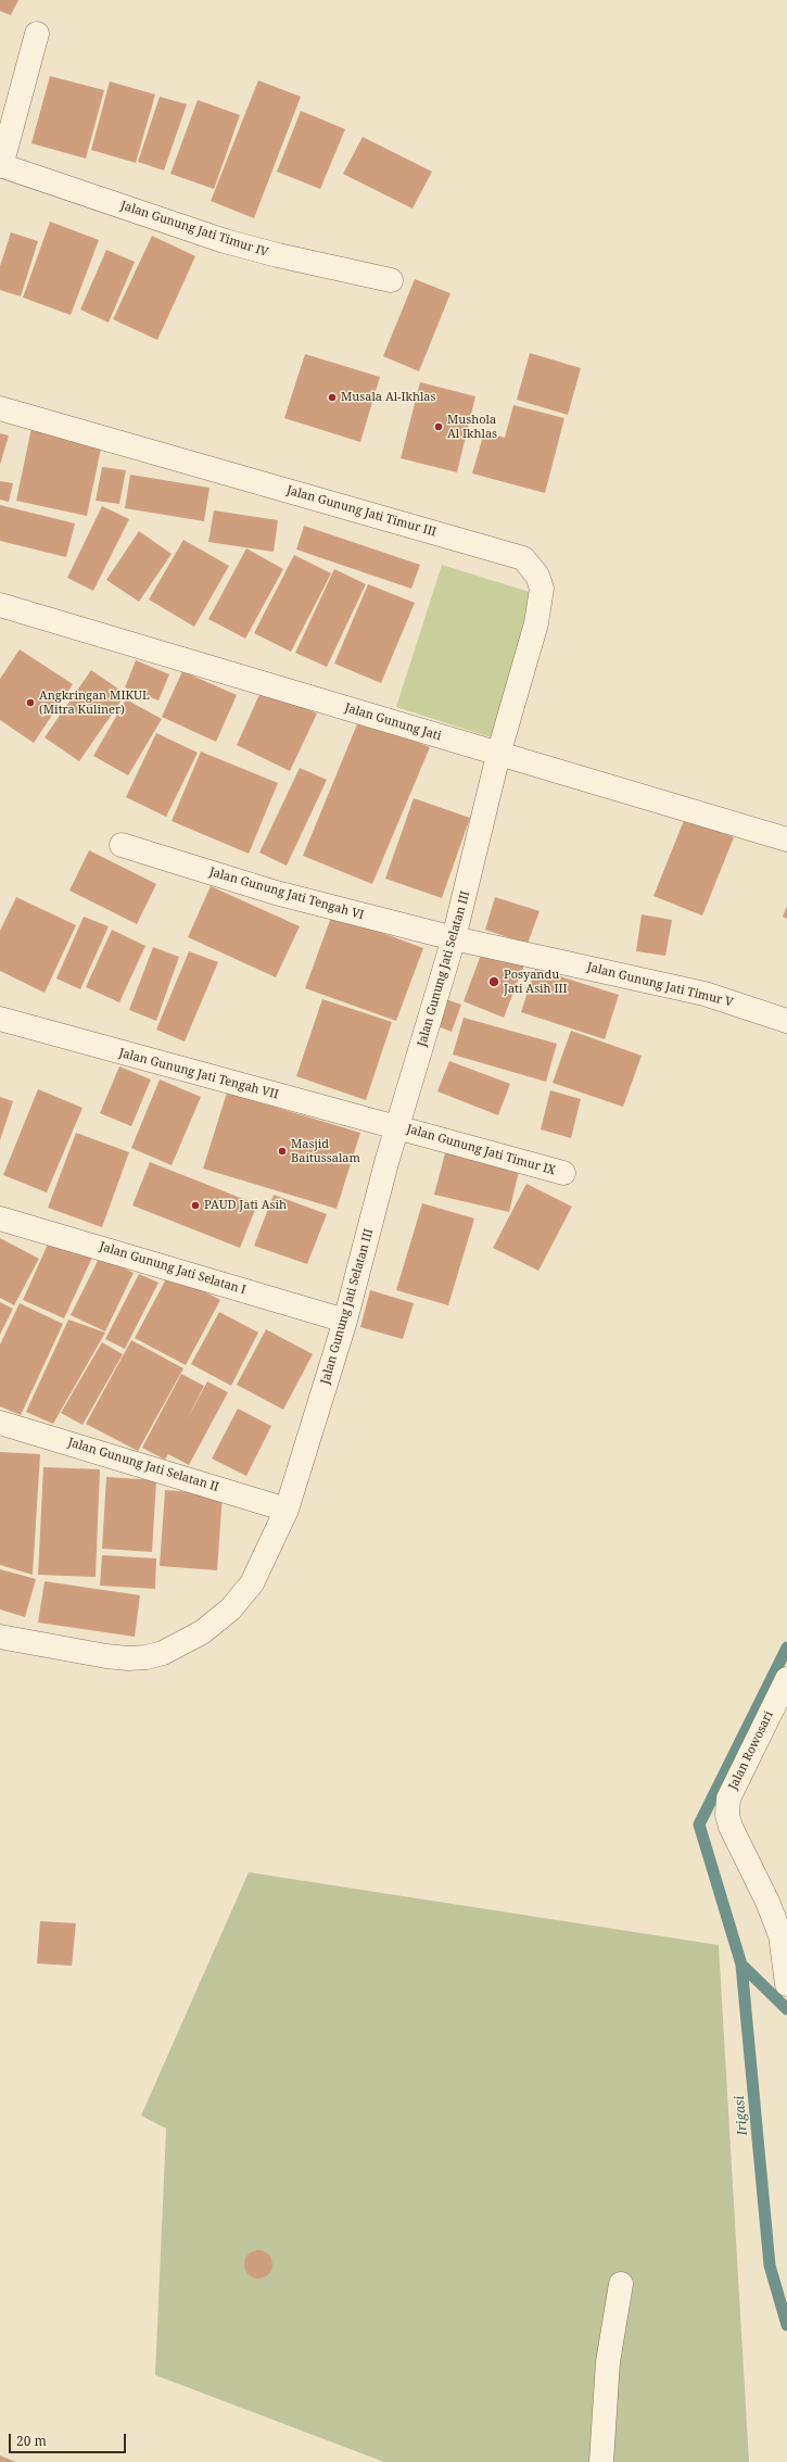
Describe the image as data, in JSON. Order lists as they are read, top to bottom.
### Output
{
  "streets": {
    "street": [
      "Jalan Gunung Jati Timur IV",
      "Jalan Gunung Jati Timur III",
      "Jalan Gunung Jati",
      "Jalan Gunung Jati Tengah VI",
      "Jalan Gunung Jati Selatan III",
      "Jalan Gunung Jati Timur V",
      "Jalan Gunung Jati Tengah VII",
      "Jalan Gunung Jati Timur IX",
      "Jalan Gunung Jati Selatan I",
      "Jalan Gunung Jati Selatan II",
      "Jalan Rowosari"
    ]
  },
  "crossings": [
    ["Jalan Gunung Jati Timur III", "Jalan Gunung Jati"],
    ["Jalan Gunung Jati Timur III", "Jalan Gunung Jati Selatan III"],
    ["Jalan Gunung Jati", "Jalan Gunung Jati Selatan III"],
    ["Jalan Gunung Jati Tengah VI", "Jalan Gunung Jati Selatan III"],
    ["Jalan Gunung Jati Tengah VI", "Jalan Gunung Jati Timur V"],
    ["Jalan Gunung Jati Selatan III", "Jalan Gunung Jati Timur V"],
    ["Jalan Gunung Jati Selatan III", "Jalan Gunung Jati Tengah VII"],
    ["Jalan Gunung Jati Selatan III", "Jalan Gunung Jati Timur IX"],
    ["Jalan Gunung Jati Selatan III", "Jalan Gunung Jati Selatan I"],
    ["Jalan Gunung Jati Selatan III", "Jalan Gunung Jati Selatan II"],
    ["Jalan Gunung Jati Tengah VII", "Jalan Gunung Jati Timur IX"]
  ],
  "water": ["Irigasi"],
  "places": [
    "Musala Al-Ikhlas",
    "Mushola Al Ikhlas",
    "Angkringan MIKUL (Mitra Kuliner)",
    "Posyandu Jati Asih III",
    "Masjid Baitussalam",
    "PAUD Jati Asih"
  ],
  "scale_bar": "20 m"
}
